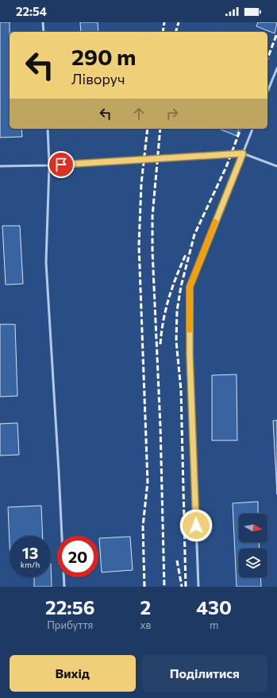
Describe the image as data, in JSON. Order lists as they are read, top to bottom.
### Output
{
  "north": "right",
  "page": {
    "status": "22:54",
    "turn": ["290 m", "Ліворуч"],
    "speed": "13 km/h",
    "limit": "20",
    "eta": [
      "22:56",
      "Прибуття",
      "2",
      "хв",
      "430",
      "m"
    ],
    "buttons": ["Вихід", "Поділитися"]
  }
}
